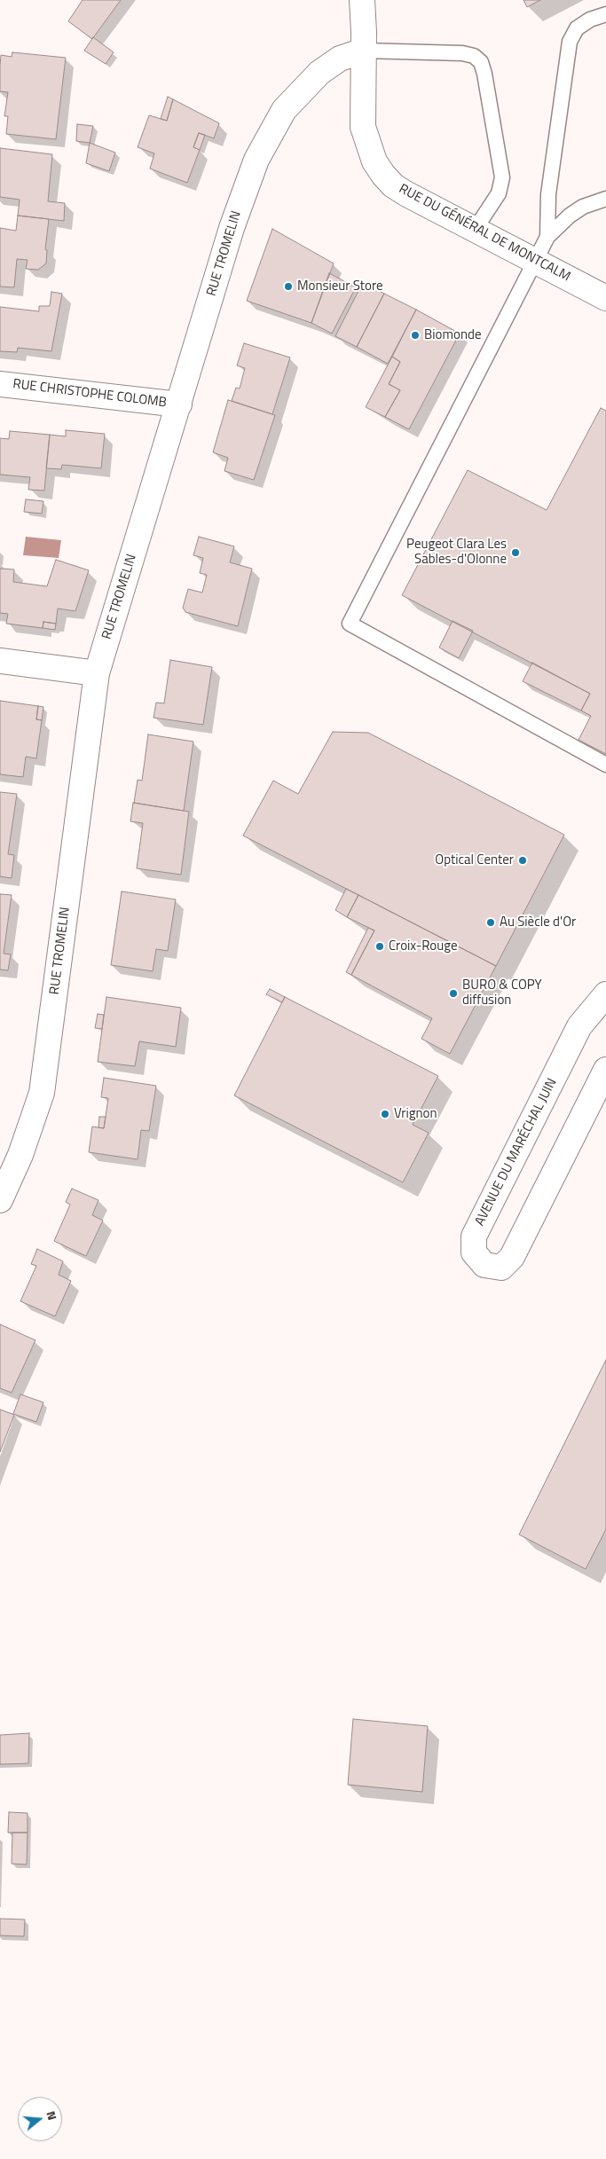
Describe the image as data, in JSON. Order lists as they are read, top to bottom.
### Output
{
  "streets": {
    "street": [
      "RUE DU GÉNÉRAL DE MONTCALM",
      "RUE TROMELIN",
      "RUE CHRISTOPHE COLOMB",
      "AVENUE DU MARÉCHAL JUIN"
    ]
  },
  "crossings": [
    ["RUE DU GÉNÉRAL DE MONTCALM", "RUE TROMELIN"],
    ["RUE TROMELIN", "RUE CHRISTOPHE COLOMB"]
  ],
  "places": [
    "Monsieur Store",
    "Biomonde",
    "Peugeot Clara Les Sables-d'Olonne",
    "Optical Center",
    "Au Siècle d'Or",
    "Croix-Rouge",
    "BURO & COPY diffusion",
    "Vrignon"
  ],
  "north": "right"
}
